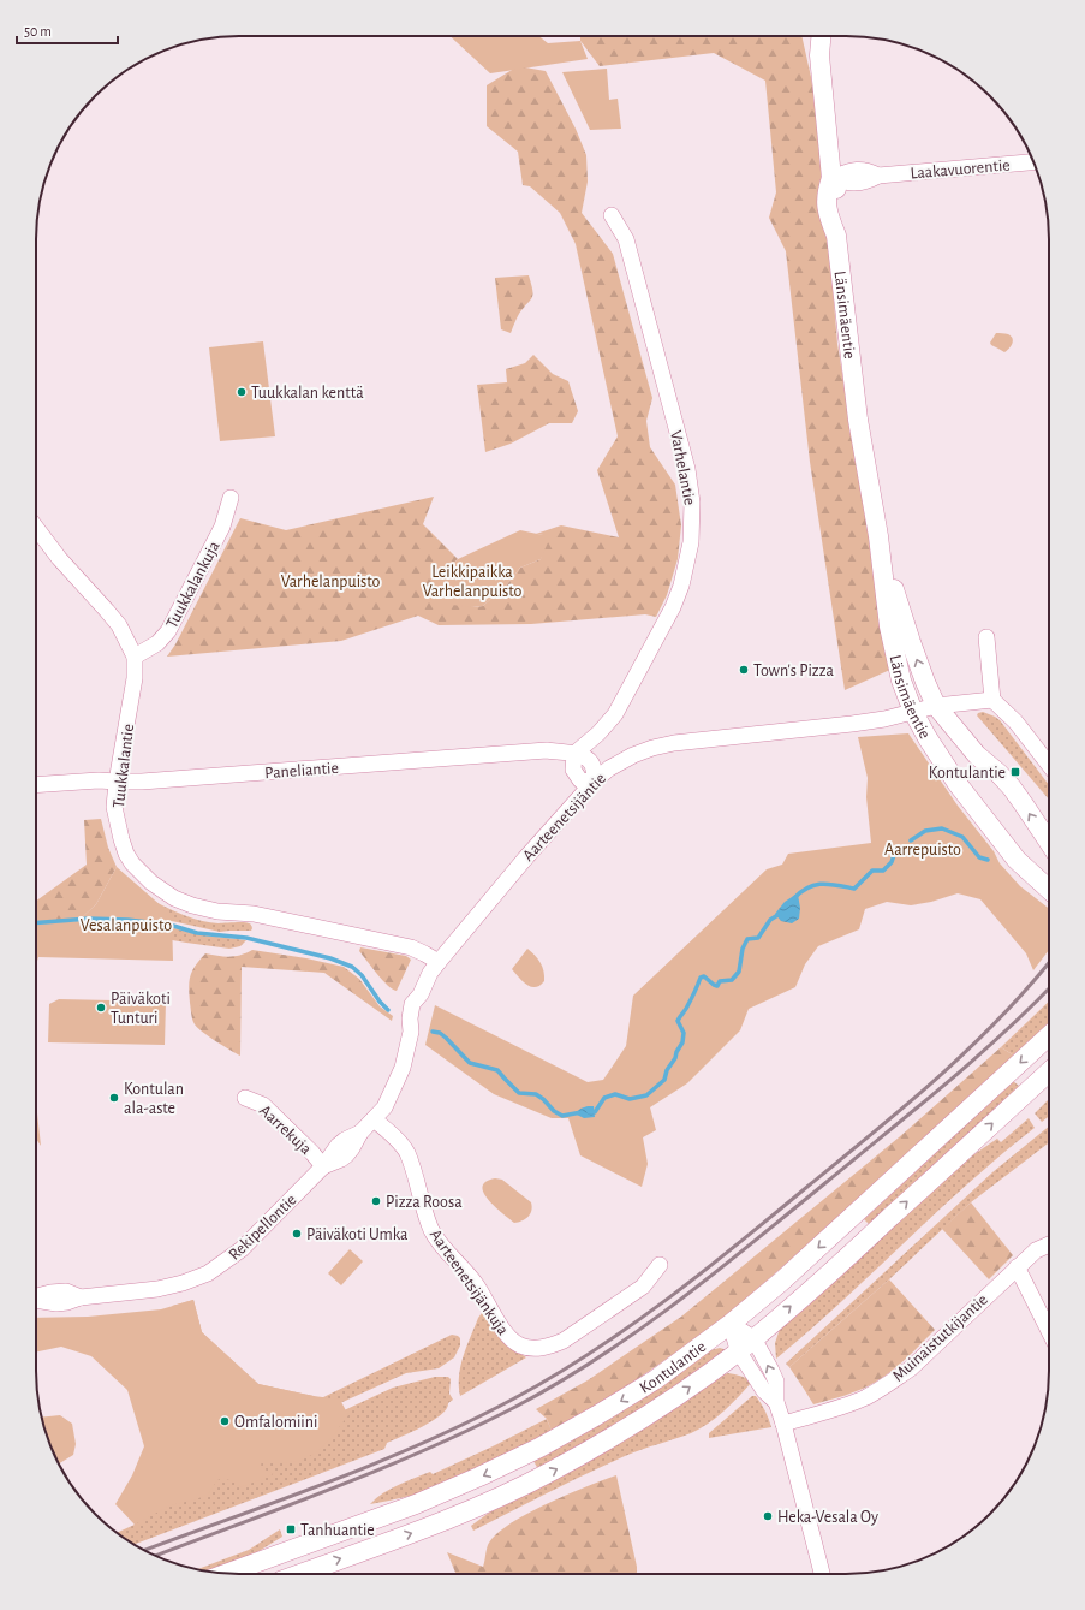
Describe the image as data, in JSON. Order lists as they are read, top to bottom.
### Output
{
  "streets": {
    "main road": ["Länsimäentie", "Kontulantie"],
    "street": [
      "Laakavuorentie",
      "Varhelantie",
      "Tuukkalankuja",
      "Tuukkalantie",
      "Paneliantie",
      "Aarteenetsijäntie",
      "Aarrekuja",
      "Rekipellontie",
      "Aarteenetsijänkuja",
      "Muinaistutkijantie"
    ]
  },
  "crossings": [
    ["Laakavuorentie", "Länsimäentie"],
    ["Länsimäentie", "Aarteenetsijäntie"],
    ["Varhelantie", "Paneliantie"],
    ["Tuukkalankuja", "Tuukkalantie"],
    ["Tuukkalantie", "Paneliantie"],
    ["Tuukkalantie", "Aarteenetsijäntie"],
    ["Aarteenetsijäntie", "Rekipellontie"],
    ["Aarteenetsijäntie", "Aarteenetsijänkuja"],
    ["Aarrekuja", "Rekipellontie"],
    ["Rekipellontie", "Aarteenetsijänkuja"]
  ],
  "parks": [
    "Leikkipaikka Varhelanpuisto",
    "Varhelanpuisto",
    "Aarrepuisto",
    "Vesalanpuisto"
  ],
  "places": {
    "other": [
      "Tuukkalan kenttä",
      "Town's Pizza",
      "Päiväkoti Tunturi",
      "Kontulan ala-aste",
      "Pizza Roosa",
      "Päiväkoti Umka",
      "Omfalomiini",
      "Heka-Vesala Oy"
    ],
    "transit": ["Kontulantie", "Tanhuantie"]
  },
  "scale_bar": "50 m"
}
